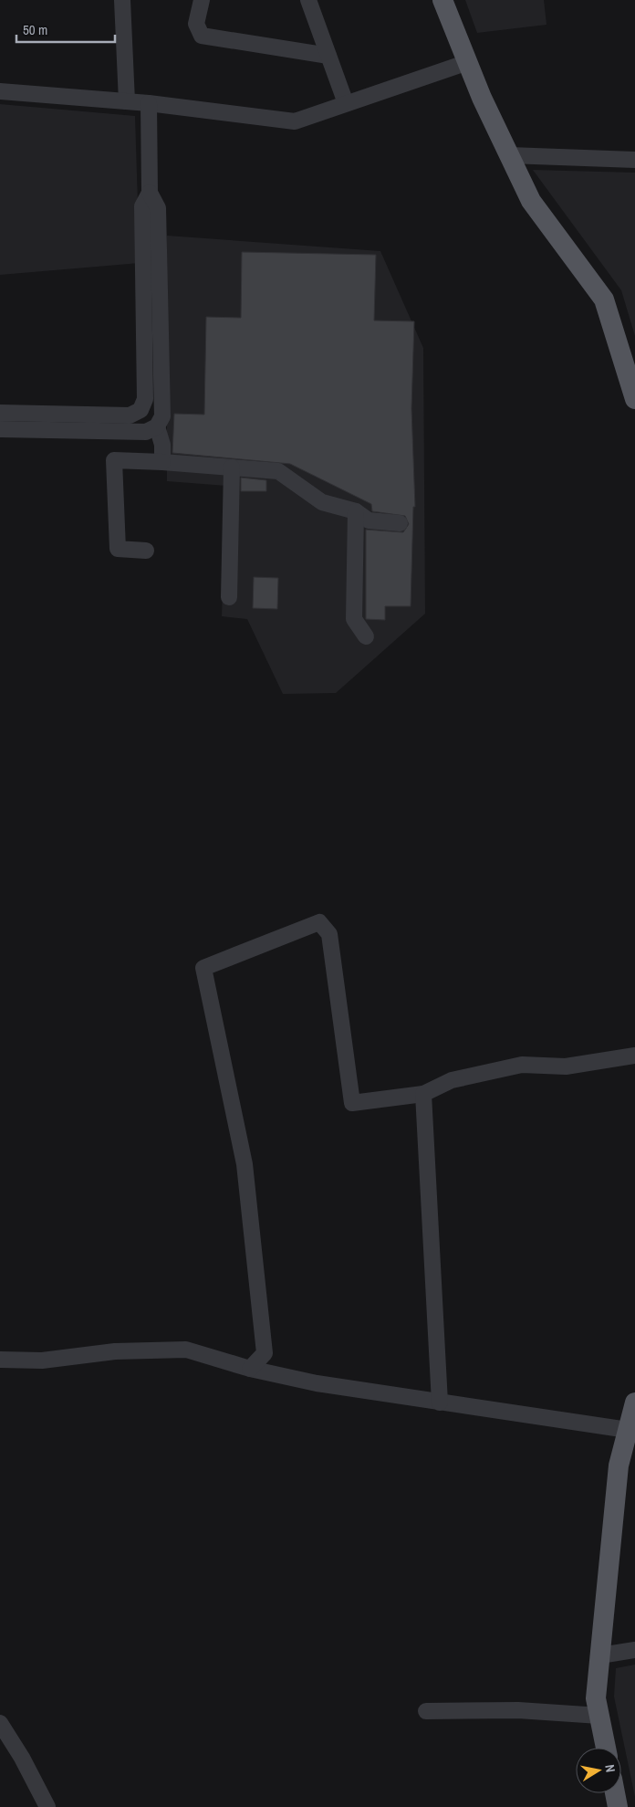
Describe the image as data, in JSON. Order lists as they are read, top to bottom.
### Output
{
  "scale_bar": "50 m",
  "north": "right"
}
